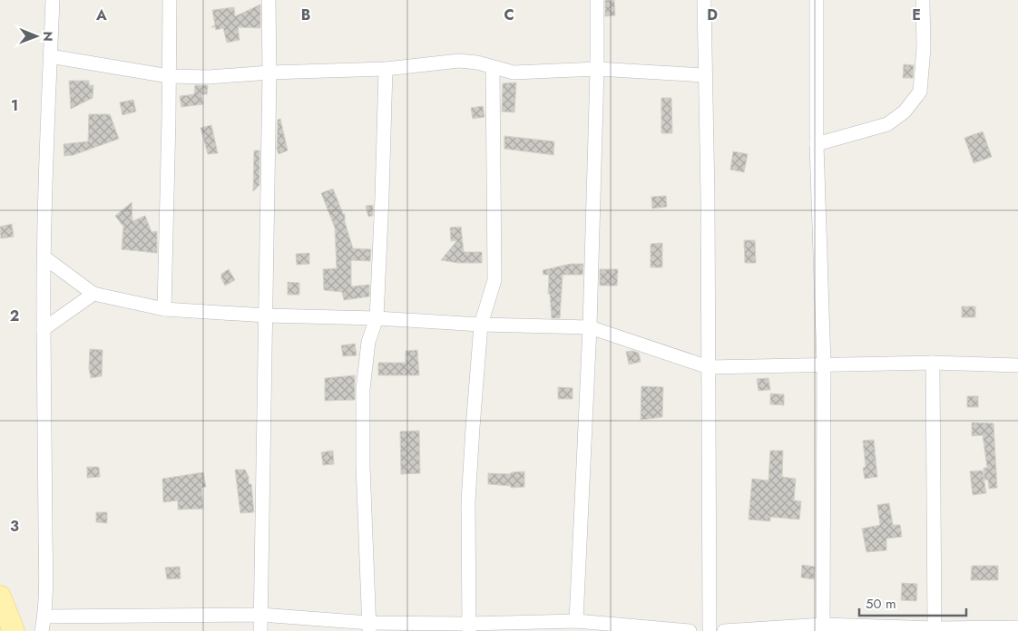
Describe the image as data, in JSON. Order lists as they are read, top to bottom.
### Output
{
  "scale_bar": "50 m",
  "north": "right",
  "grid": {
    "columns": [
      "A",
      "B",
      "C",
      "D",
      "E"
    ],
    "rows": ["1", "2", "3"]
  }
}
